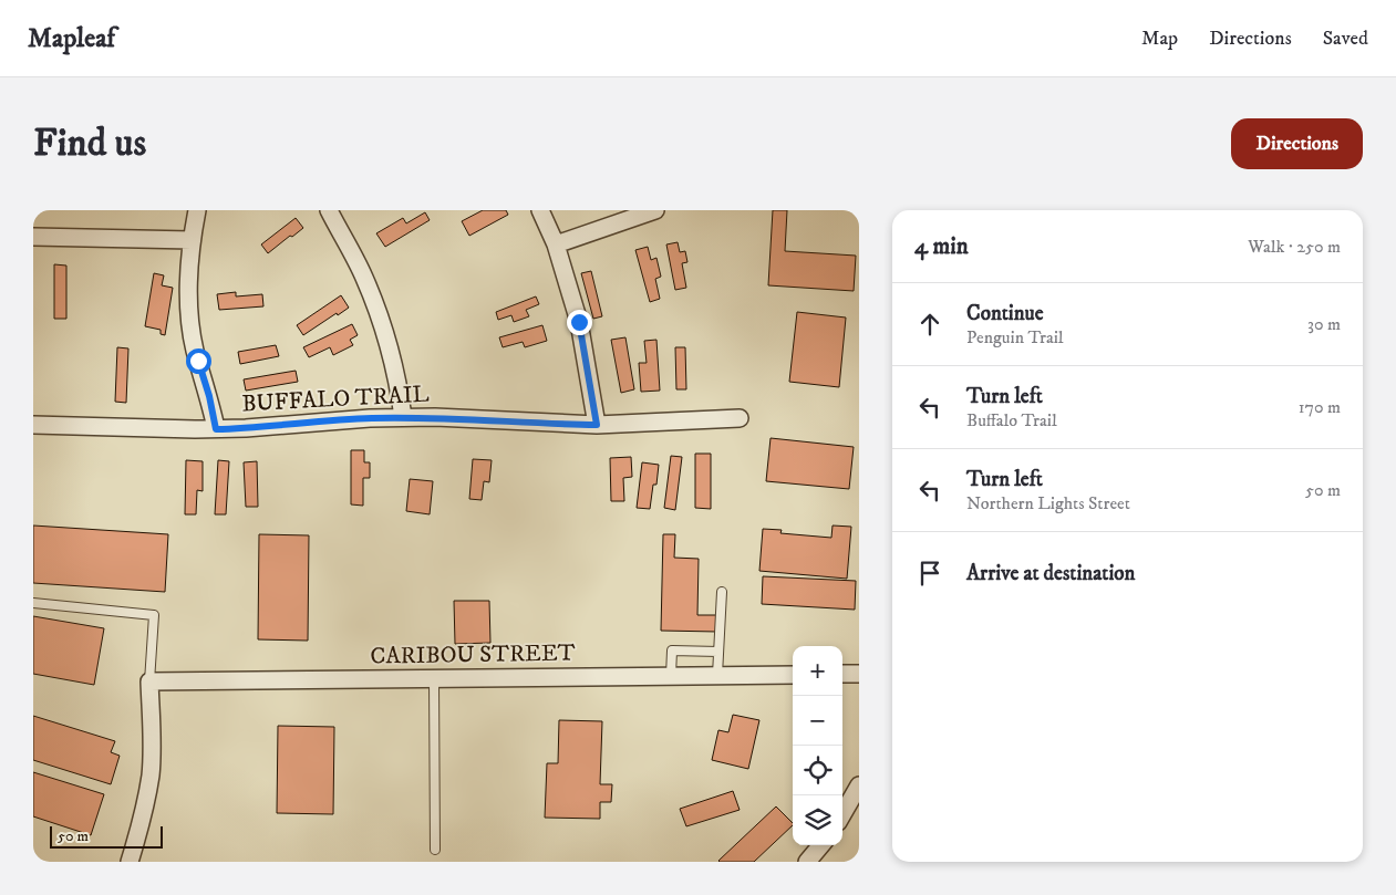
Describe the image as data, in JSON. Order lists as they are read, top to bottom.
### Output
{
  "streets": {
    "street": ["BUFFALO TRAIL", "CARIBOU STREET"]
  },
  "scale_bar": "50 m",
  "page": {
    "header": "Mapleaf",
    "nav": ["Map", "Directions", "Saved"],
    "buttons": "Directions",
    "title": "Find us",
    "heading": ["4 min", "Walk · 250 m"],
    "list": [
      ["Continue", "Penguin Trail", "30 m"],
      ["Turn left", "Buffalo Trail", "170 m"],
      ["Turn left", "Northern Lights Street", "50 m"],
      "Arrive at destination"
    ],
    "map_buttons": ["+", "−"],
    "scale": "50 m"
  }
}
